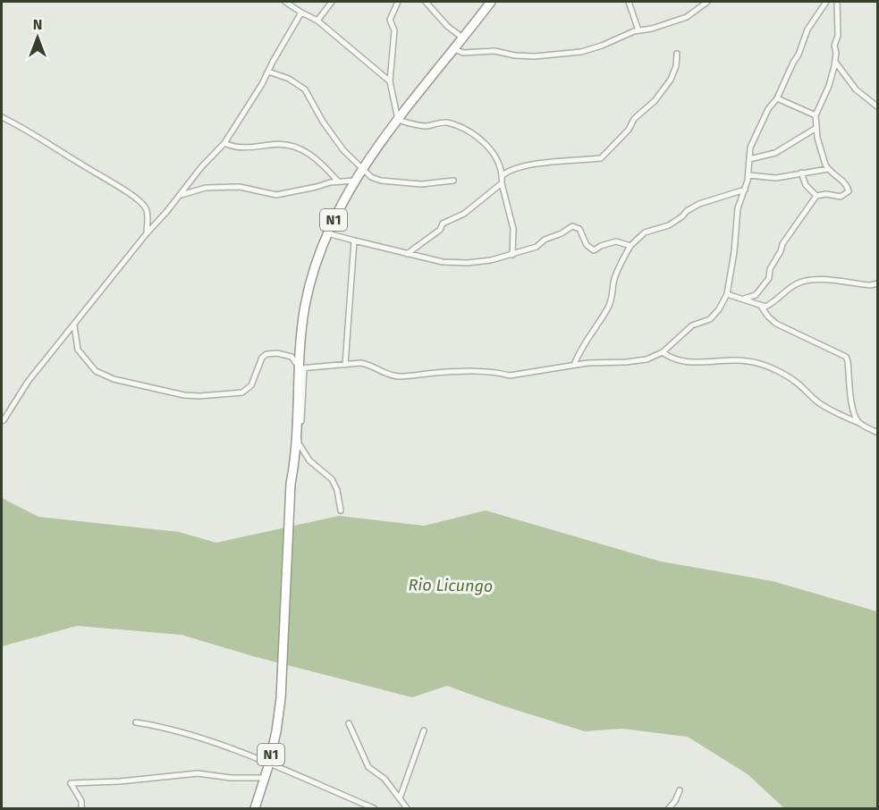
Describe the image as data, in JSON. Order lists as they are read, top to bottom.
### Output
{
  "streets": {
    "highway": ["N1"]
  },
  "water": ["Rio Licungo"],
  "north": "top"
}
